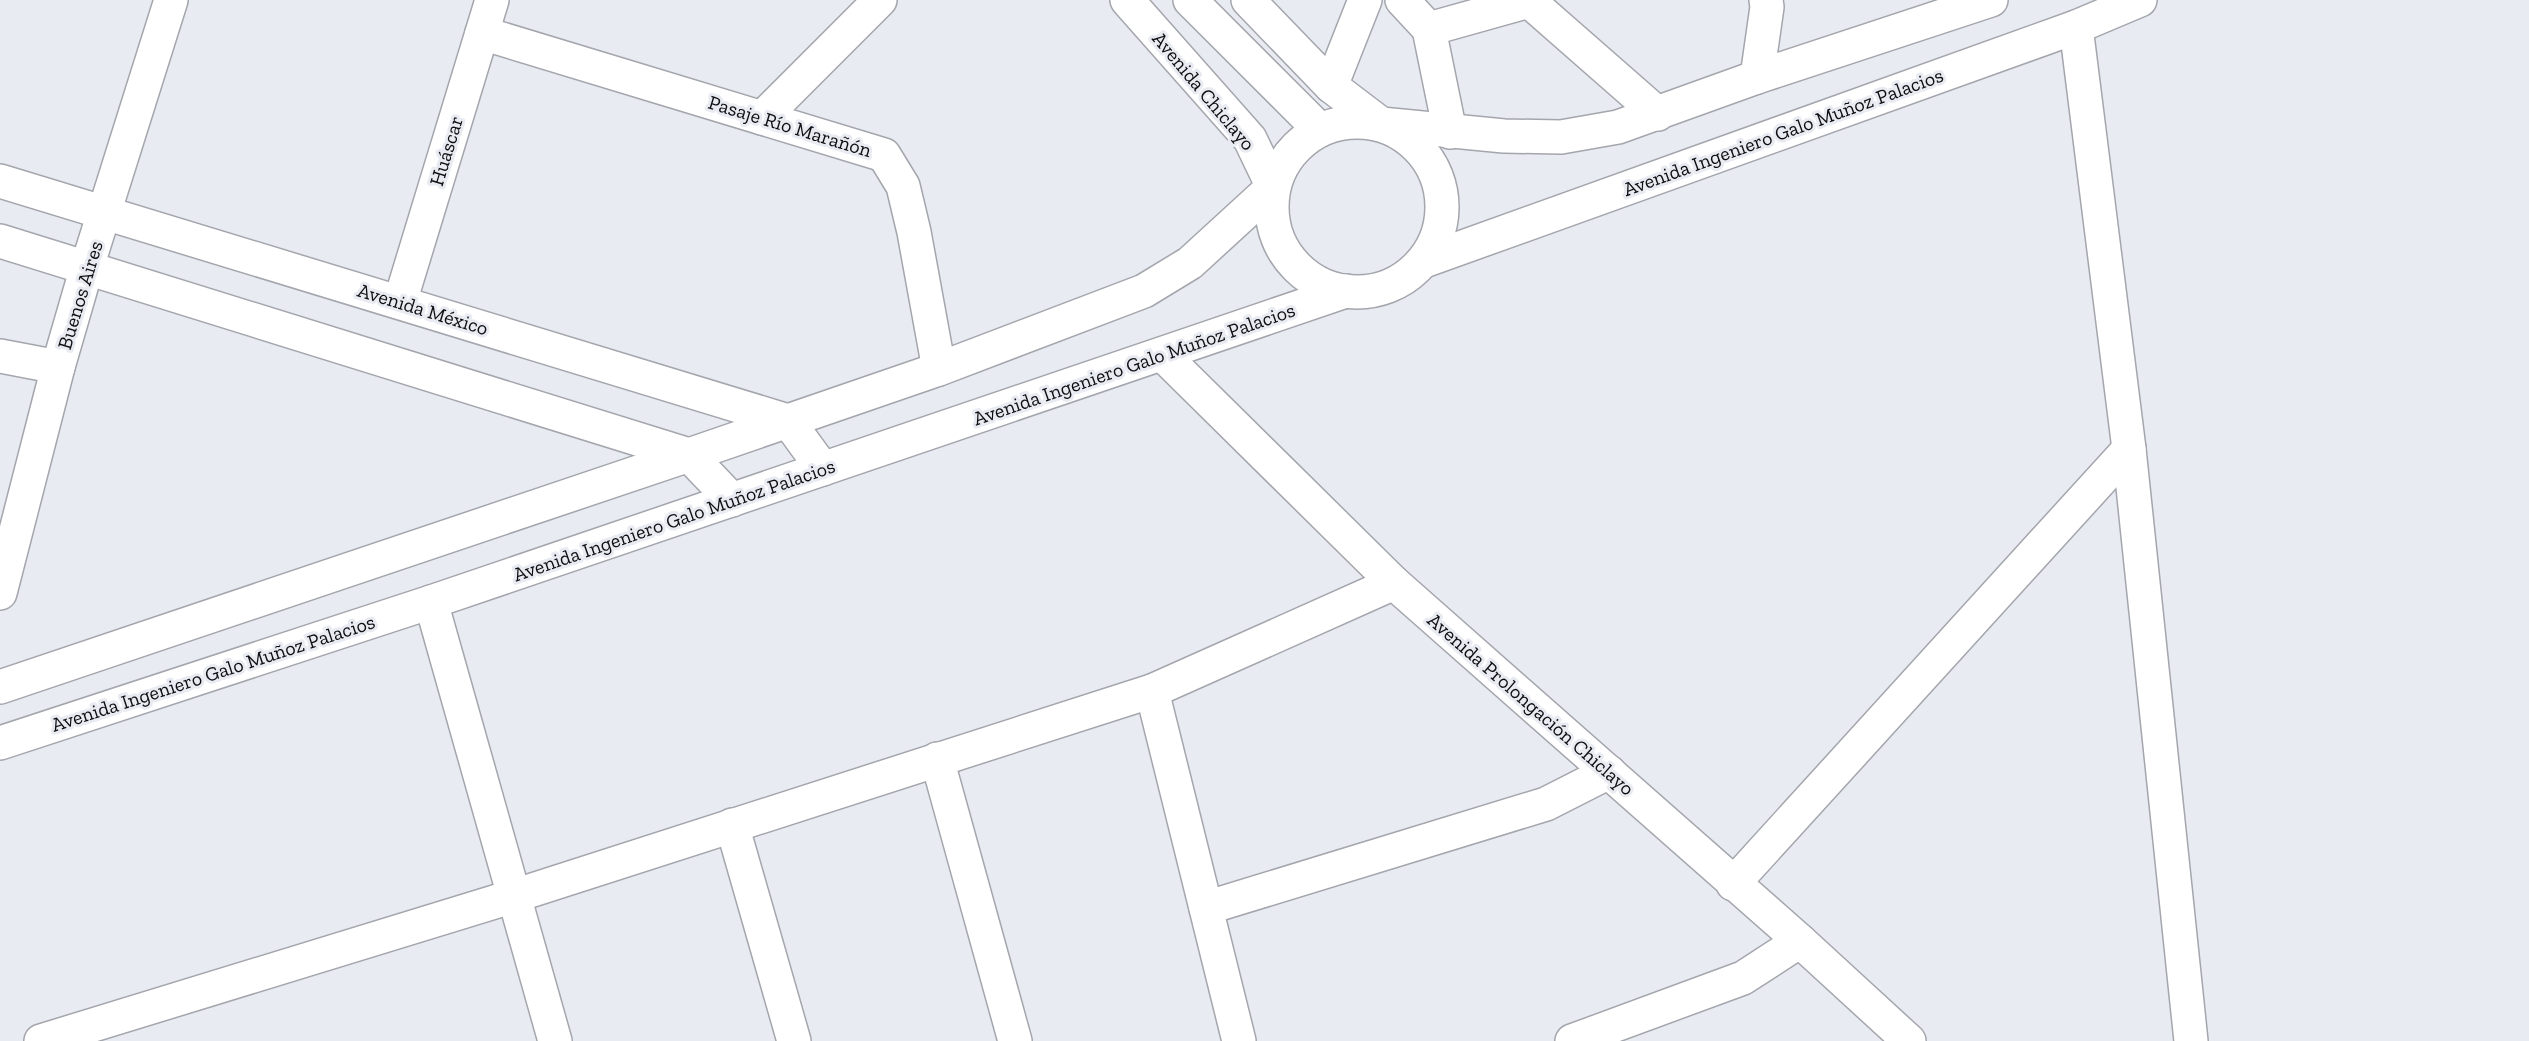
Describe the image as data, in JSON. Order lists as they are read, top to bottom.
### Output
{
  "streets": {
    "street": [
      "Avenida Chiclayo",
      "Pasaje Río Marañón",
      "Avenida Ingeniero Galo Muñoz Palacios",
      "Huáscar",
      "Buenos Aires",
      "Avenida México",
      "Avenida Prolongación Chiclayo"
    ]
  },
  "crossings": [
    ["Avenida Chiclayo", "Avenida Ingeniero Galo Muñoz Palacios"],
    ["Pasaje Río Marañón", "Huáscar"],
    ["Avenida Ingeniero Galo Muñoz Palacios", "Avenida Prolongación Chiclayo"],
    ["Huáscar", "Avenida México"],
    ["Buenos Aires", "Avenida México"]
  ]
}
